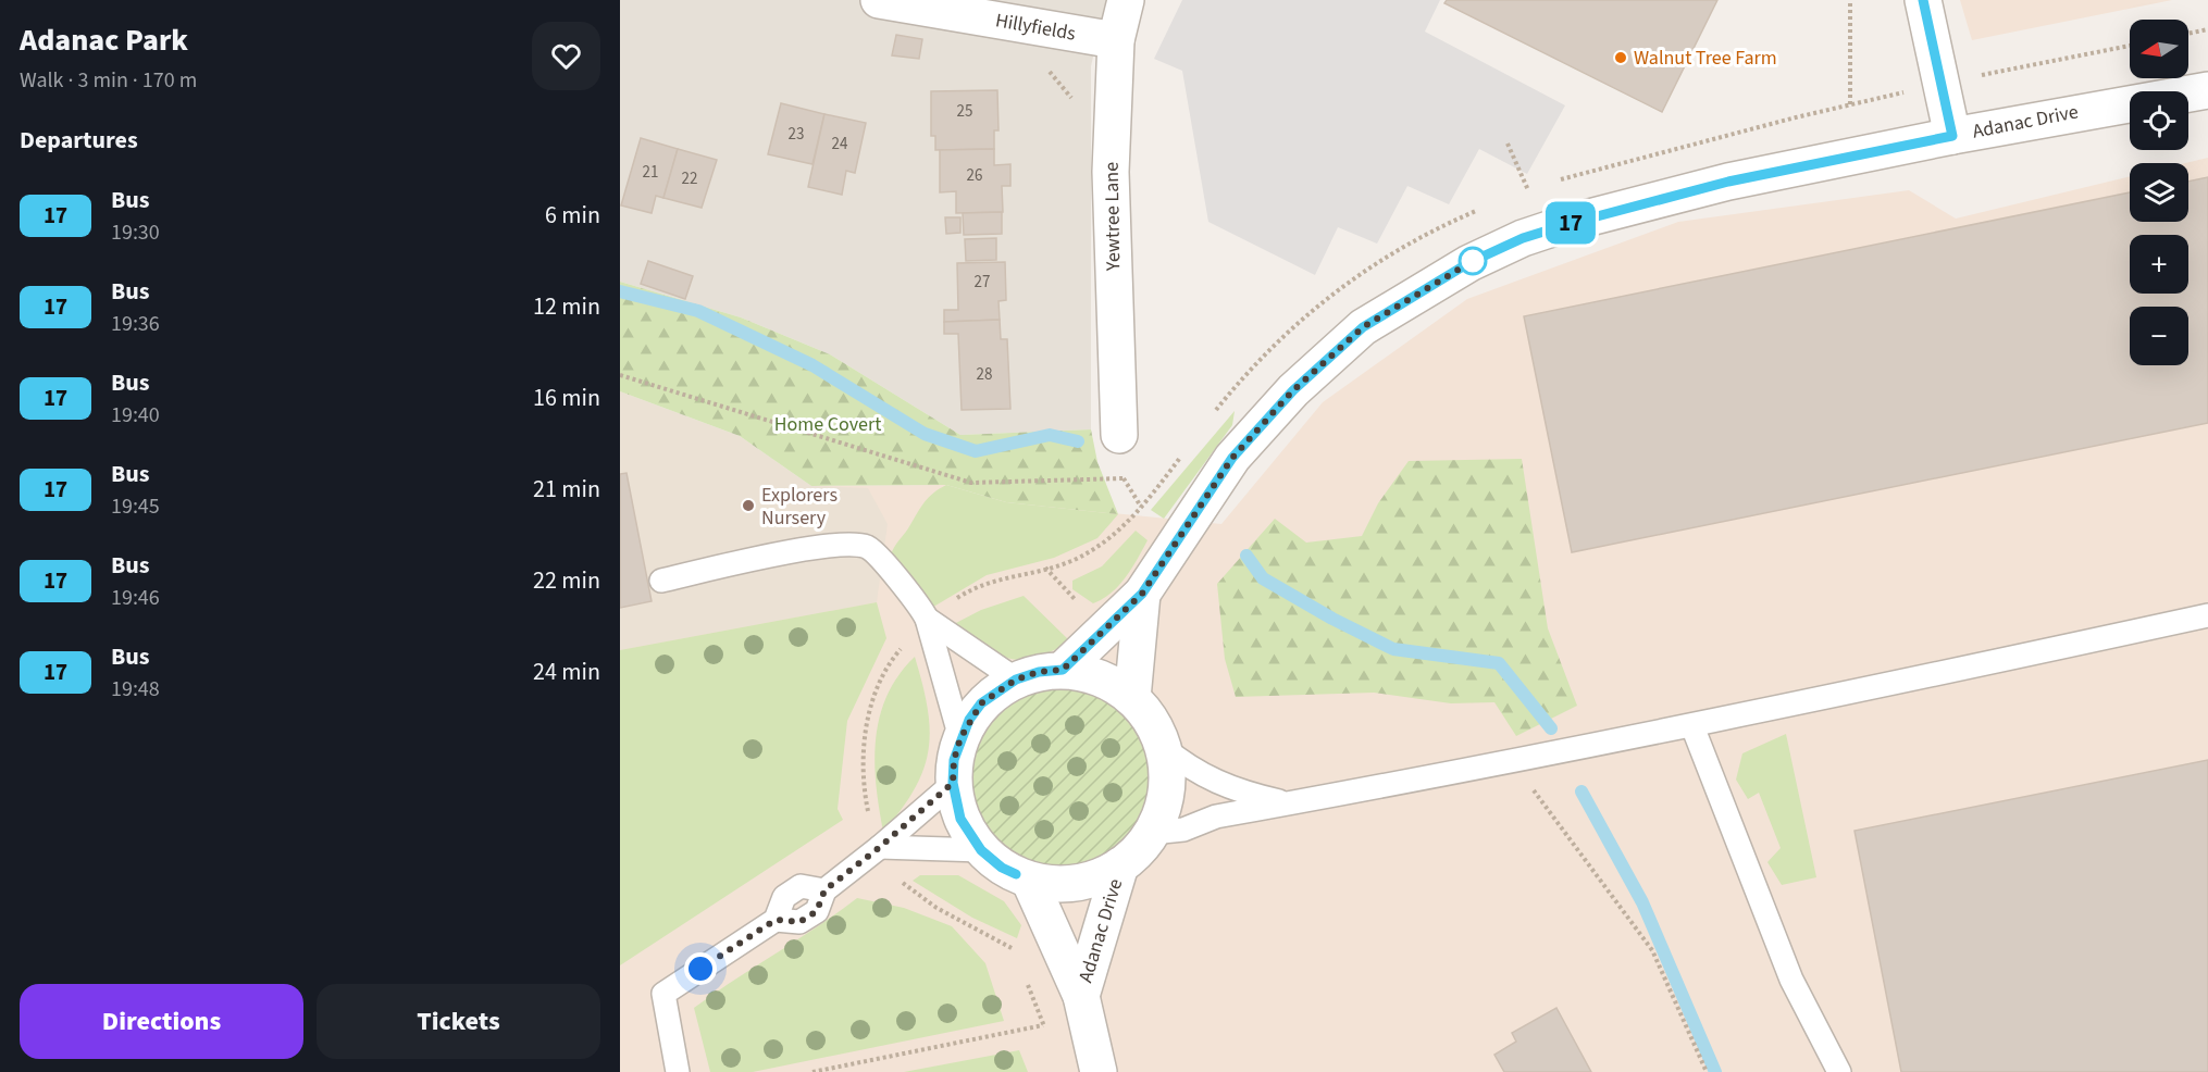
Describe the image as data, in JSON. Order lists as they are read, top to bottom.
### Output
{
  "streets": {
    "street": ["Hillyfields", "Adanac Drive", "Yewtree Lane"]
  },
  "crossings": [
    ["Hillyfields", "Yewtree Lane"]
  ],
  "parks": ["Home Covert"],
  "places": ["Walnut Tree Farm", "Explorers Nursery"],
  "lines": ["bus line 17"],
  "house_numbers": [
    "25",
    "23",
    "24",
    "21",
    "26",
    "22",
    "27",
    "28"
  ],
  "north": "left",
  "page": {
    "heading": [
      ["Adanac Park", "Walk · 3 min · 170 m"],
      "Departures"
    ],
    "on_map": "17",
    "map_buttons": ["+", "−"],
    "list": [
      {
        "mark": "17",
        "name": "Bus",
        "note": "19:30",
        "value": "6 min"
      },
      {
        "mark": "17",
        "name": "Bus",
        "note": "19:36",
        "value": "12 min"
      },
      {
        "mark": "17",
        "name": "Bus",
        "note": "19:40",
        "value": "16 min"
      },
      {
        "mark": "17",
        "name": "Bus",
        "note": "19:45",
        "value": "21 min"
      },
      {
        "mark": "17",
        "name": "Bus",
        "note": "19:46",
        "value": "22 min"
      },
      {
        "mark": "17",
        "name": "Bus",
        "note": "19:48",
        "value": "24 min"
      }
    ],
    "buttons": ["Directions", "Tickets"]
  }
}
